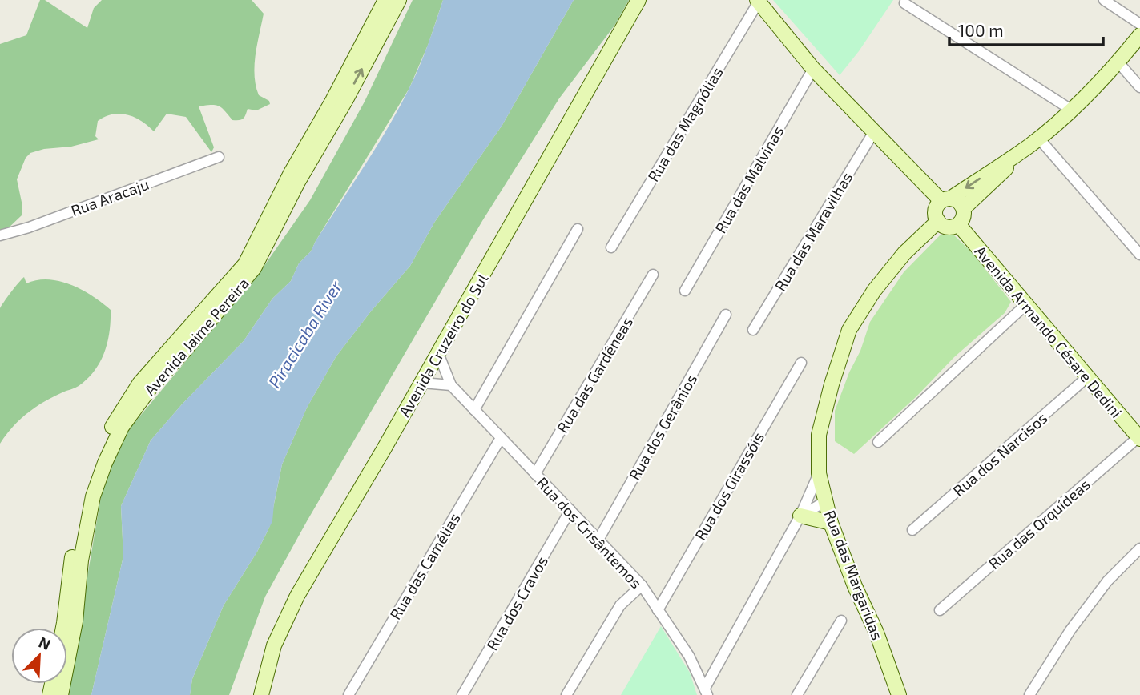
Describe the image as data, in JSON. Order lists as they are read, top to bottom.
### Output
{
  "streets": {
    "street": [
      "Rua das Magnólias",
      "Rua das Malvinas",
      "Rua Aracaju",
      "Rua das Maravilhas",
      "Avenida Armando Césare Dedini",
      "Avenida Jaime Pereira",
      "Avenida Cruzeiro do Sul",
      "Rua das Gardêneas",
      "Rua dos Gerânios",
      "Rua dos Narcisos",
      "Rua dos Girassóis",
      "Rua das Orquídeas",
      "Rua dos Crisântemos",
      "Rua das Camélias",
      "Rua das Margaridas",
      "Rua dos Cravos"
    ]
  },
  "crossings": [
    ["Avenida Armando Césare Dedini", "Rua dos Narcisos"],
    ["Avenida Armando Césare Dedini", "Rua das Orquídeas"],
    ["Avenida Armando Césare Dedini", "Rua das Margaridas"],
    ["Avenida Cruzeiro do Sul", "Rua dos Crisântemos"],
    ["Rua das Gardêneas", "Rua dos Crisântemos"],
    ["Rua dos Gerânios", "Rua dos Crisântemos"],
    ["Rua dos Girassóis", "Rua dos Crisântemos"],
    ["Rua dos Crisântemos", "Rua das Camélias"],
    ["Rua dos Crisântemos", "Rua dos Cravos"]
  ],
  "water": ["Piracicaba River"],
  "scale_bar": "100 m",
  "north": "top right"
}
